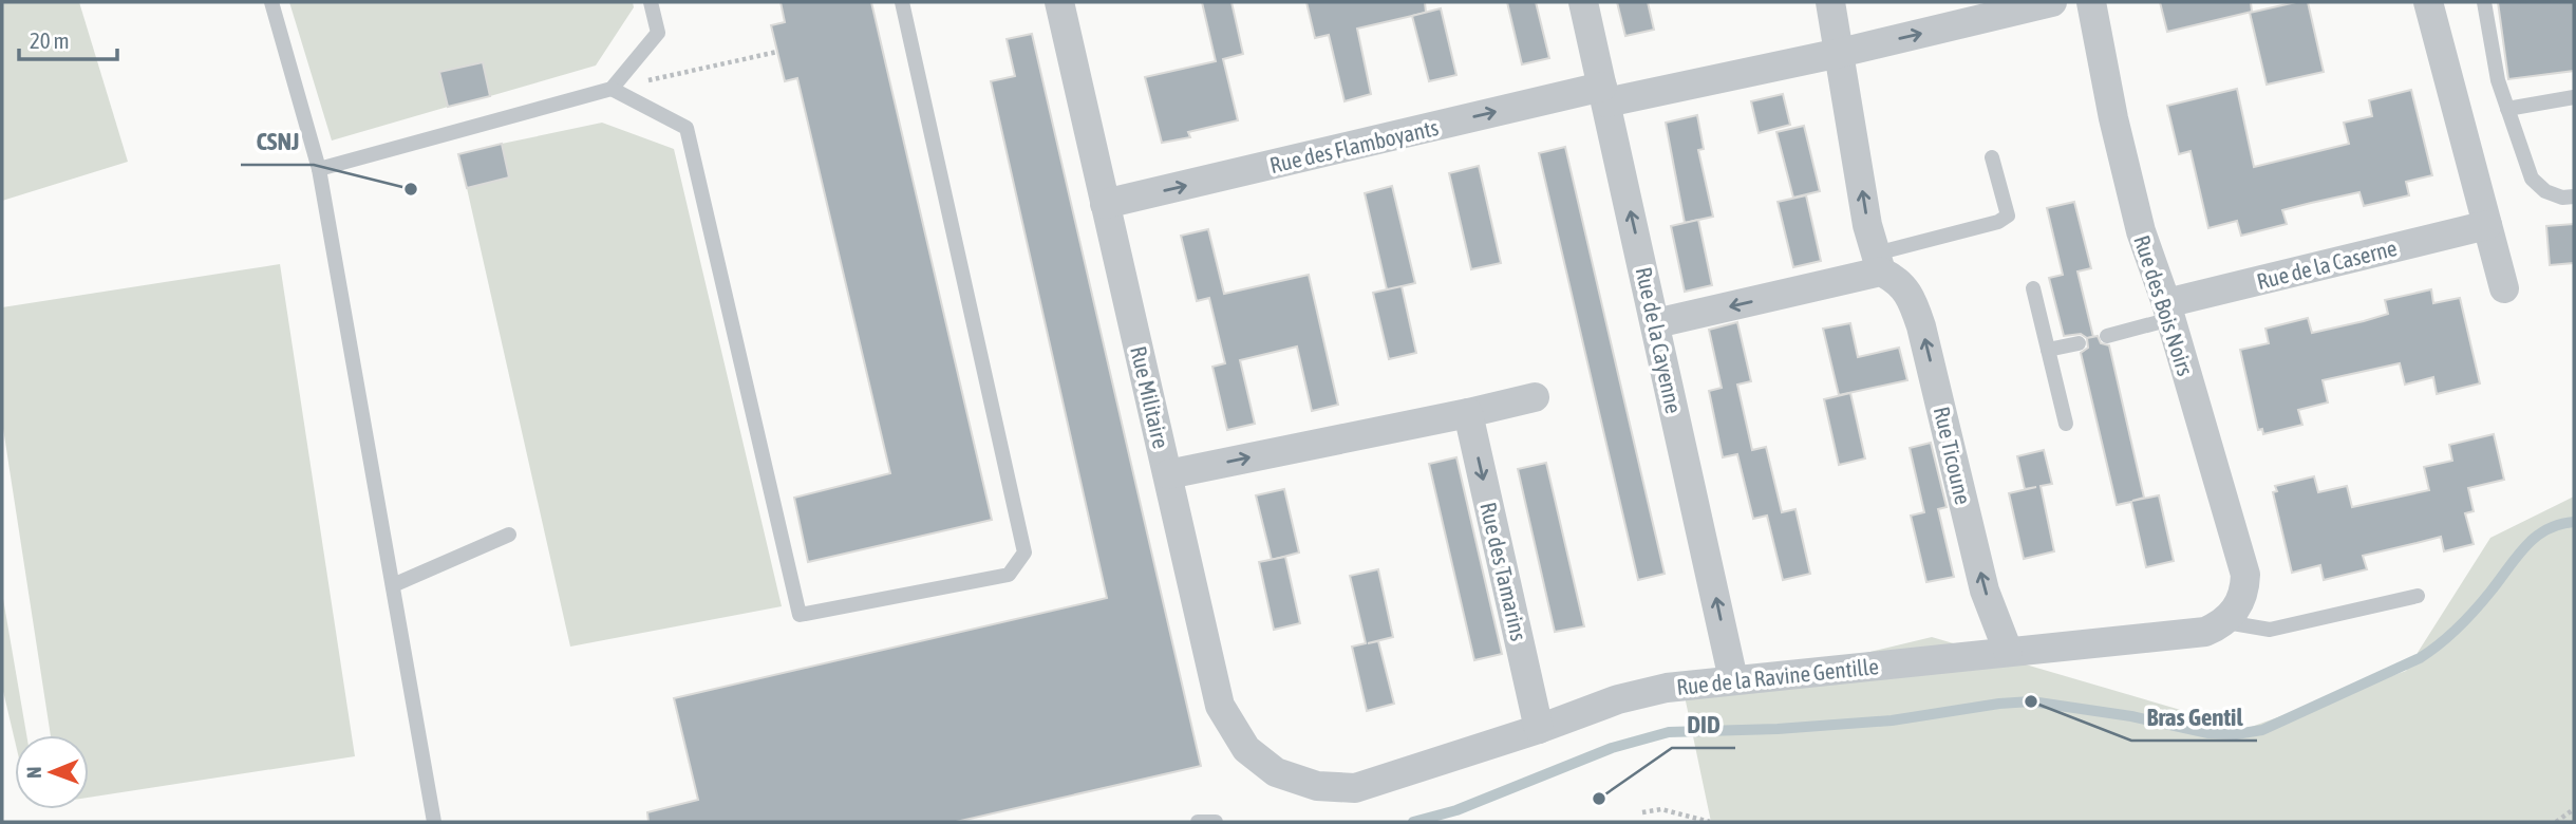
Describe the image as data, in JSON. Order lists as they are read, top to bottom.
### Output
{
  "streets": {
    "street": [
      "Rue des Flamboyants",
      "Rue de la Caserne",
      "Rue des Bois Noirs",
      "Rue de la Cayenne",
      "Rue Militaire",
      "Rue Ticoune",
      "Rue des Tamarins",
      "Rue de la Ravine Gentille"
    ]
  },
  "crossings": [
    ["Rue des Flamboyants", "Rue de la Cayenne"],
    ["Rue des Flamboyants", "Rue Militaire"],
    ["Rue de la Caserne", "Rue des Bois Noirs"],
    ["Rue des Bois Noirs", "Rue de la Ravine Gentille"],
    ["Rue de la Cayenne", "Rue de la Ravine Gentille"],
    ["Rue Militaire", "Rue de la Ravine Gentille"],
    ["Rue Ticoune", "Rue de la Ravine Gentille"],
    ["Rue des Tamarins", "Rue de la Ravine Gentille"]
  ],
  "one_way": ["Rue des Flamboyants", "Rue Ticoune", "Rue des Tamarins"],
  "places": ["CSNJ", "Bras Gentil", "DID"],
  "scale_bar": "20 m",
  "north": "left"
}
